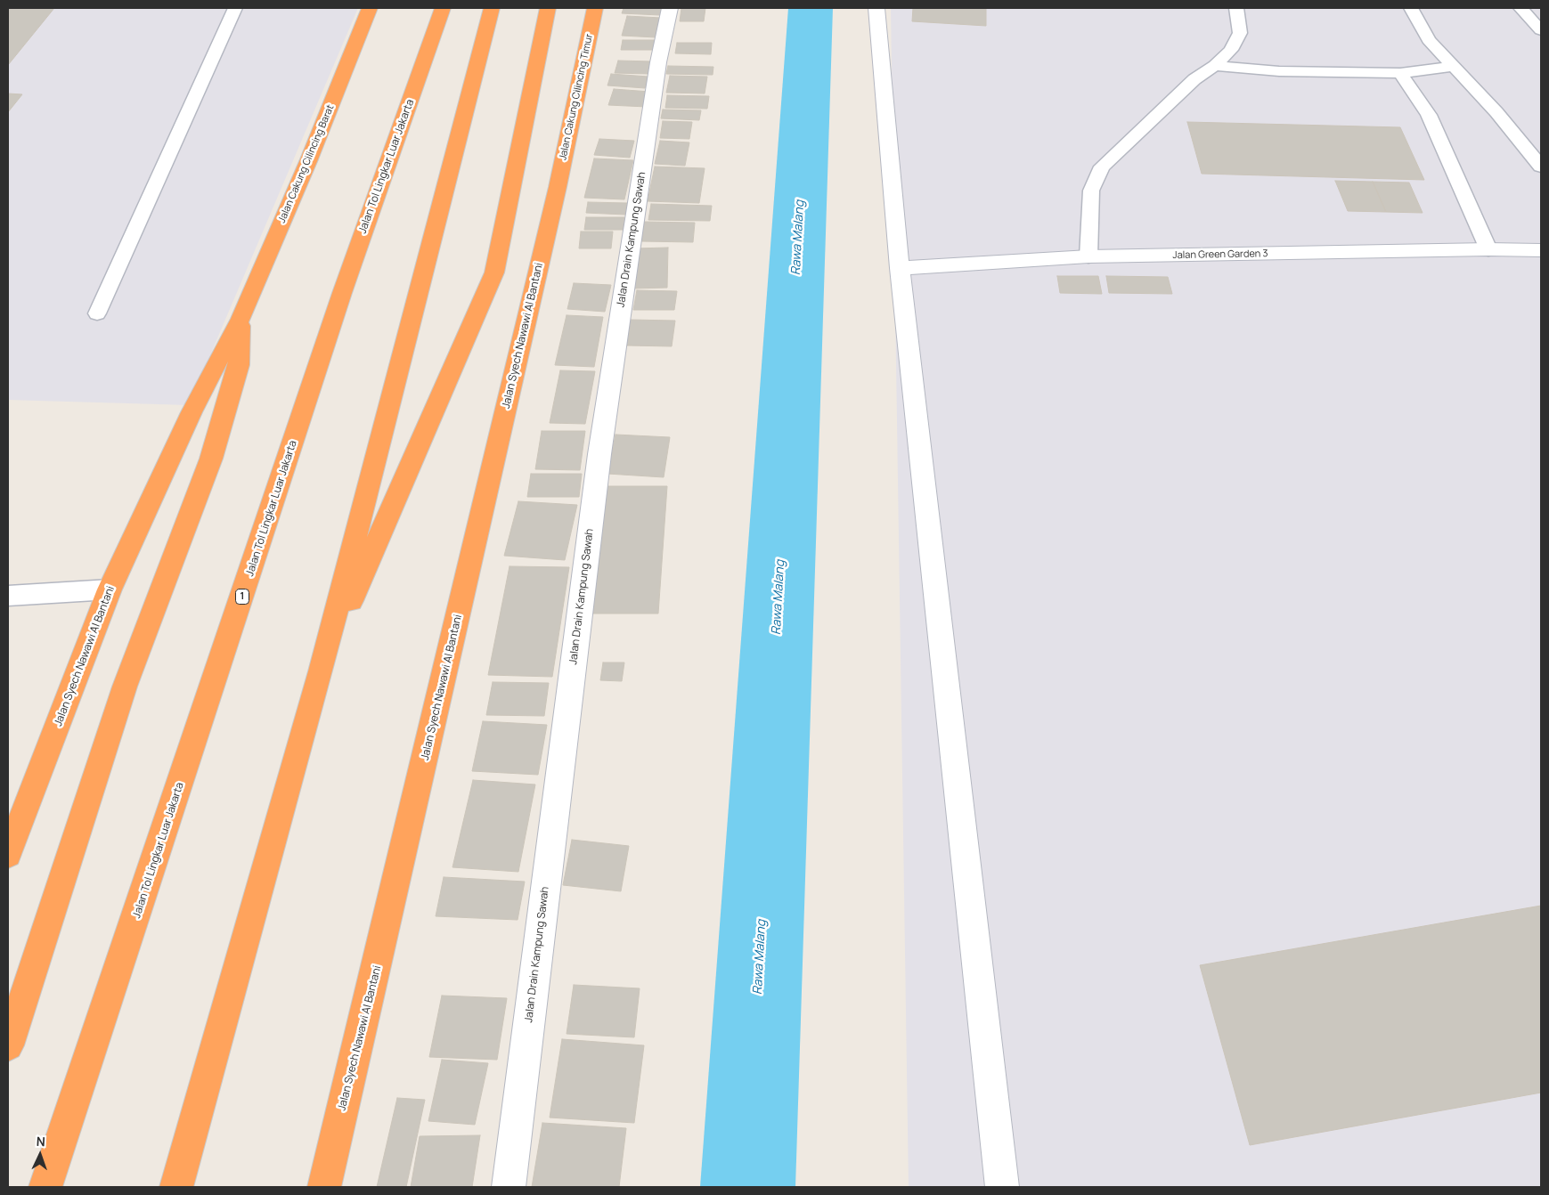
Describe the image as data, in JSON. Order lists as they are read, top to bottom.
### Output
{
  "streets": {
    "highway": [
      "Jalan Cakung Cilincing Timur",
      "Jalan Cakung Cilincing Barat",
      "Jalan Tol Lingkar Luar Jakarta",
      "Jalan Syech Nawawi Al Bantani",
      "1"
    ],
    "street": ["Jalan Drain Kampung Sawah", "Jalan Green Garden 3"]
  },
  "crossings": [
    ["Jalan Cakung Cilincing Timur", "Jalan Syech Nawawi Al Bantani"],
    ["Jalan Cakung Cilincing Barat", "Jalan Syech Nawawi Al Bantani"]
  ],
  "water": ["Rawa Malang"],
  "north": "top"
}
